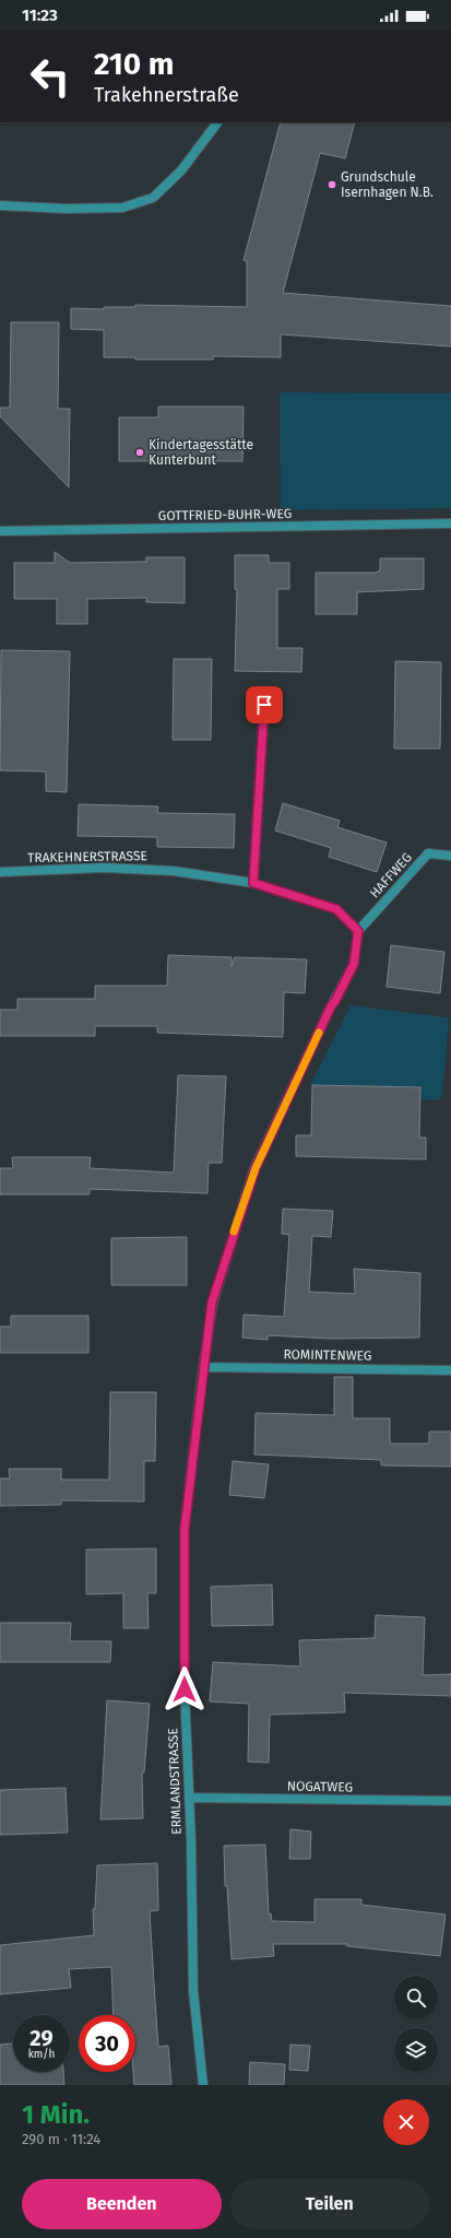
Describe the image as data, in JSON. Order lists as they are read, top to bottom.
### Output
{
  "streets": {
    "street": [
      "GOTTFRIED-BUHR-WEG",
      "TRAKEHNERSTRASSE",
      "HAFFWEG",
      "ROMINTENWEG",
      "ERMLANDSTRASSE",
      "NOGATWEG"
    ]
  },
  "crossings": [
    ["TRAKEHNERSTRASSE", "HAFFWEG"],
    ["TRAKEHNERSTRASSE", "ERMLANDSTRASSE"],
    ["HAFFWEG", "ERMLANDSTRASSE"],
    ["ROMINTENWEG", "ERMLANDSTRASSE"],
    ["ERMLANDSTRASSE", "NOGATWEG"]
  ],
  "places": ["Grundschule Isernhagen N.B.", "Kindertagesstätte Kunterbunt"],
  "page": {
    "status": "11:23",
    "turn": ["210 m", "Trakehnerstraße"],
    "speed": "29 km/h",
    "limit": "30",
    "heading": ["1 Min.", "290 m · 11:24"],
    "buttons": ["Beenden", "Teilen"]
  }
}
